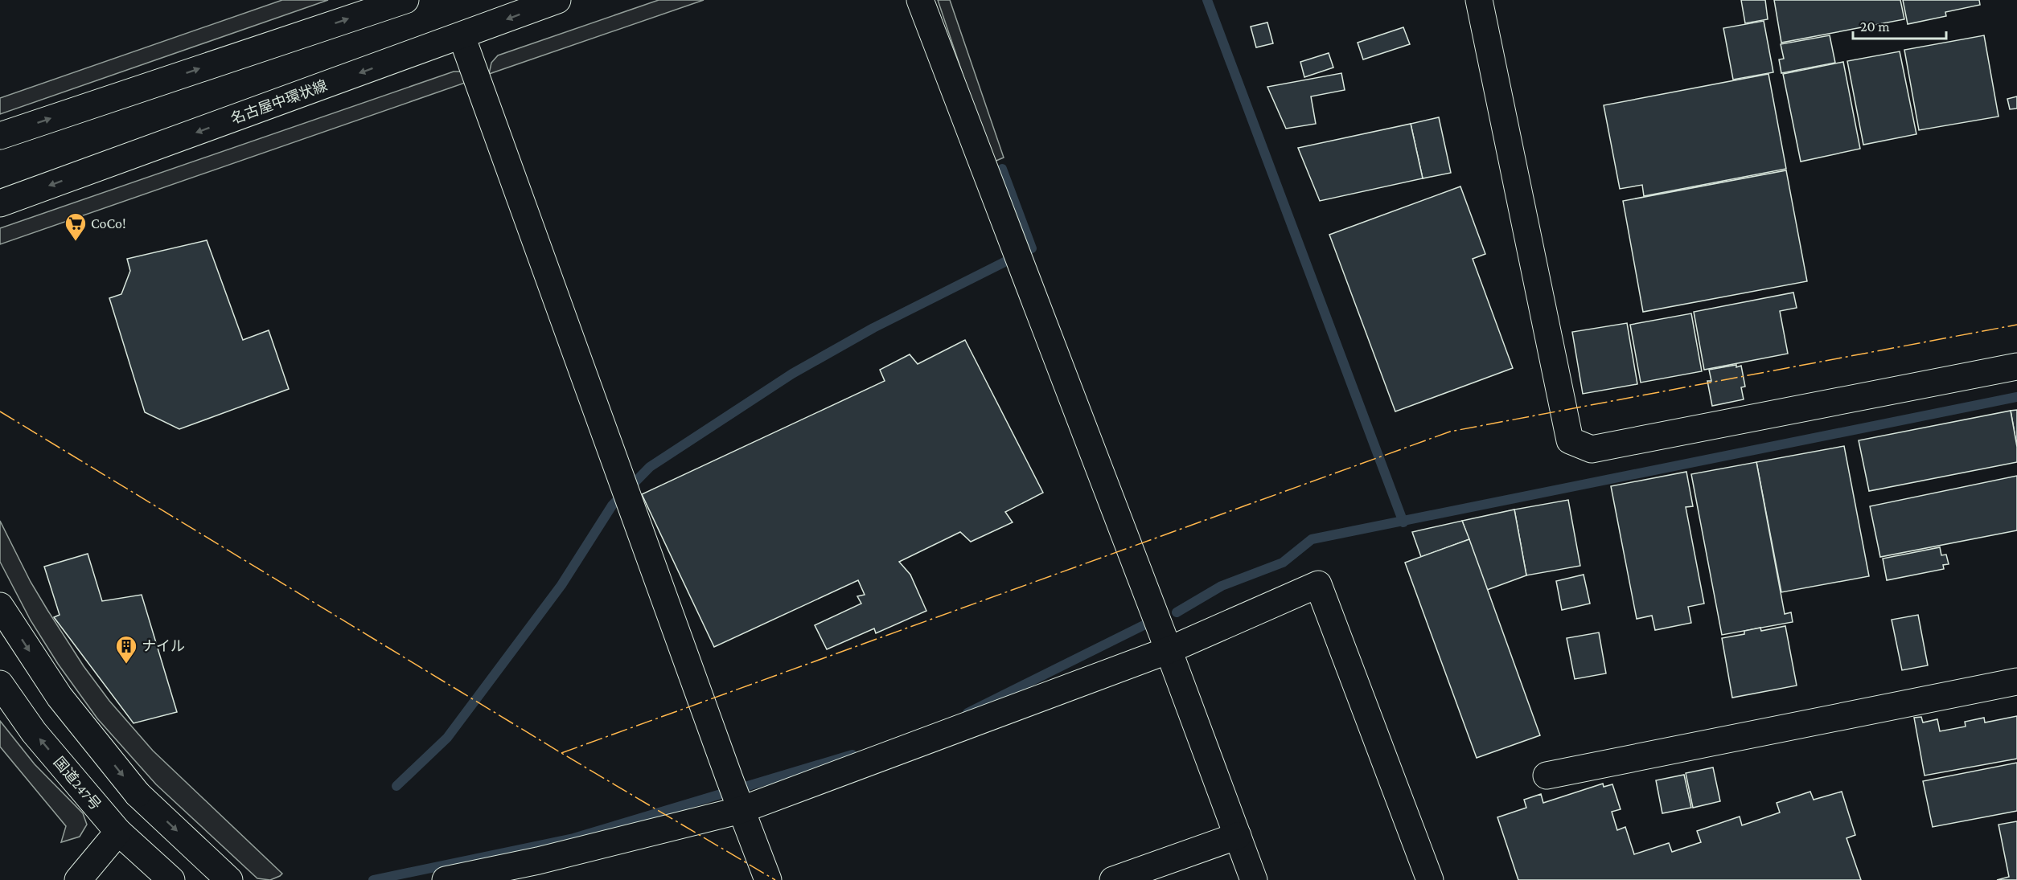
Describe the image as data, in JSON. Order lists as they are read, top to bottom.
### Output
{
  "streets": {
    "main road": ["名古屋中環状線", "国道247号"]
  },
  "places": {
    "supermarket": ["CoCo!"],
    "building": ["ナイル"]
  },
  "scale_bar": "20 m"
}
